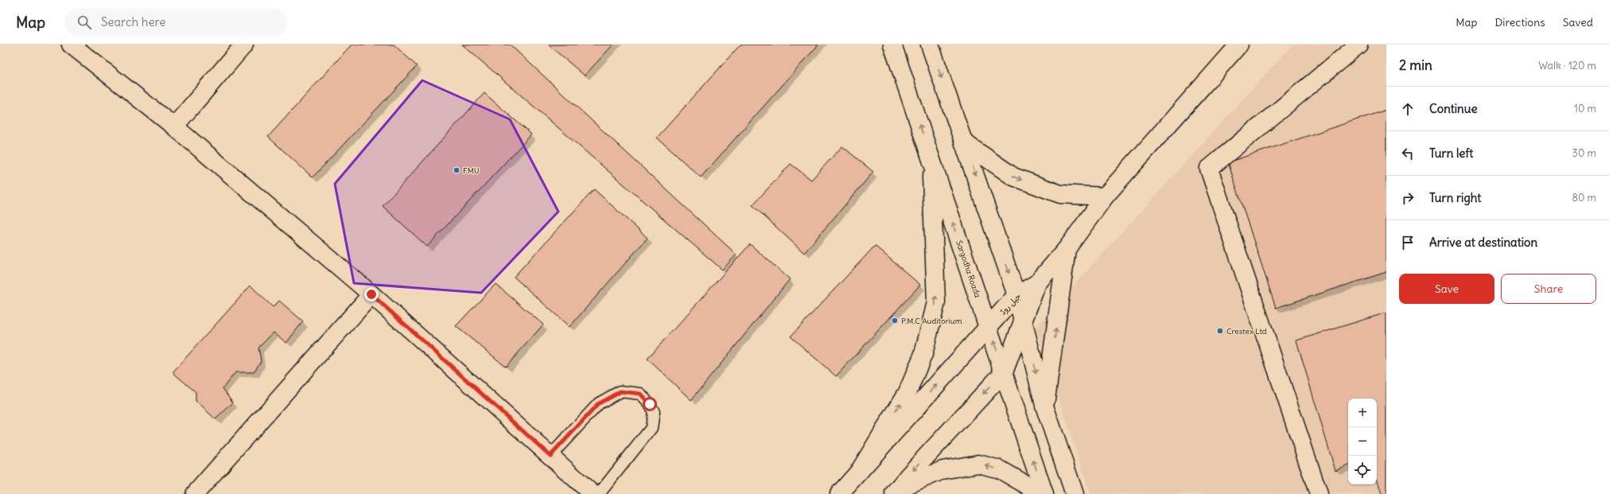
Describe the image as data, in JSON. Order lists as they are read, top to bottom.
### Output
{
  "streets": {
    "main road": ["Sargodha Roada", "جیل روڈ"]
  },
  "crossings": [
    ["Sargodha Roada", "جیل روڈ"]
  ],
  "places": ["FMU", "P.M.C Auditorium", "Crestex Ltd"],
  "page": {
    "header": "Map",
    "search": "Search here",
    "nav": ["Map", "Directions", "Saved"],
    "heading": ["2 min", "Walk · 120 m"],
    "list": [
      ["Continue", "10 m"],
      ["Turn left", "30 m"],
      ["Turn right", "80 m"],
      "Arrive at destination"
    ],
    "buttons": ["Save", "Share"],
    "map_buttons": ["+", "−"]
  }
}
